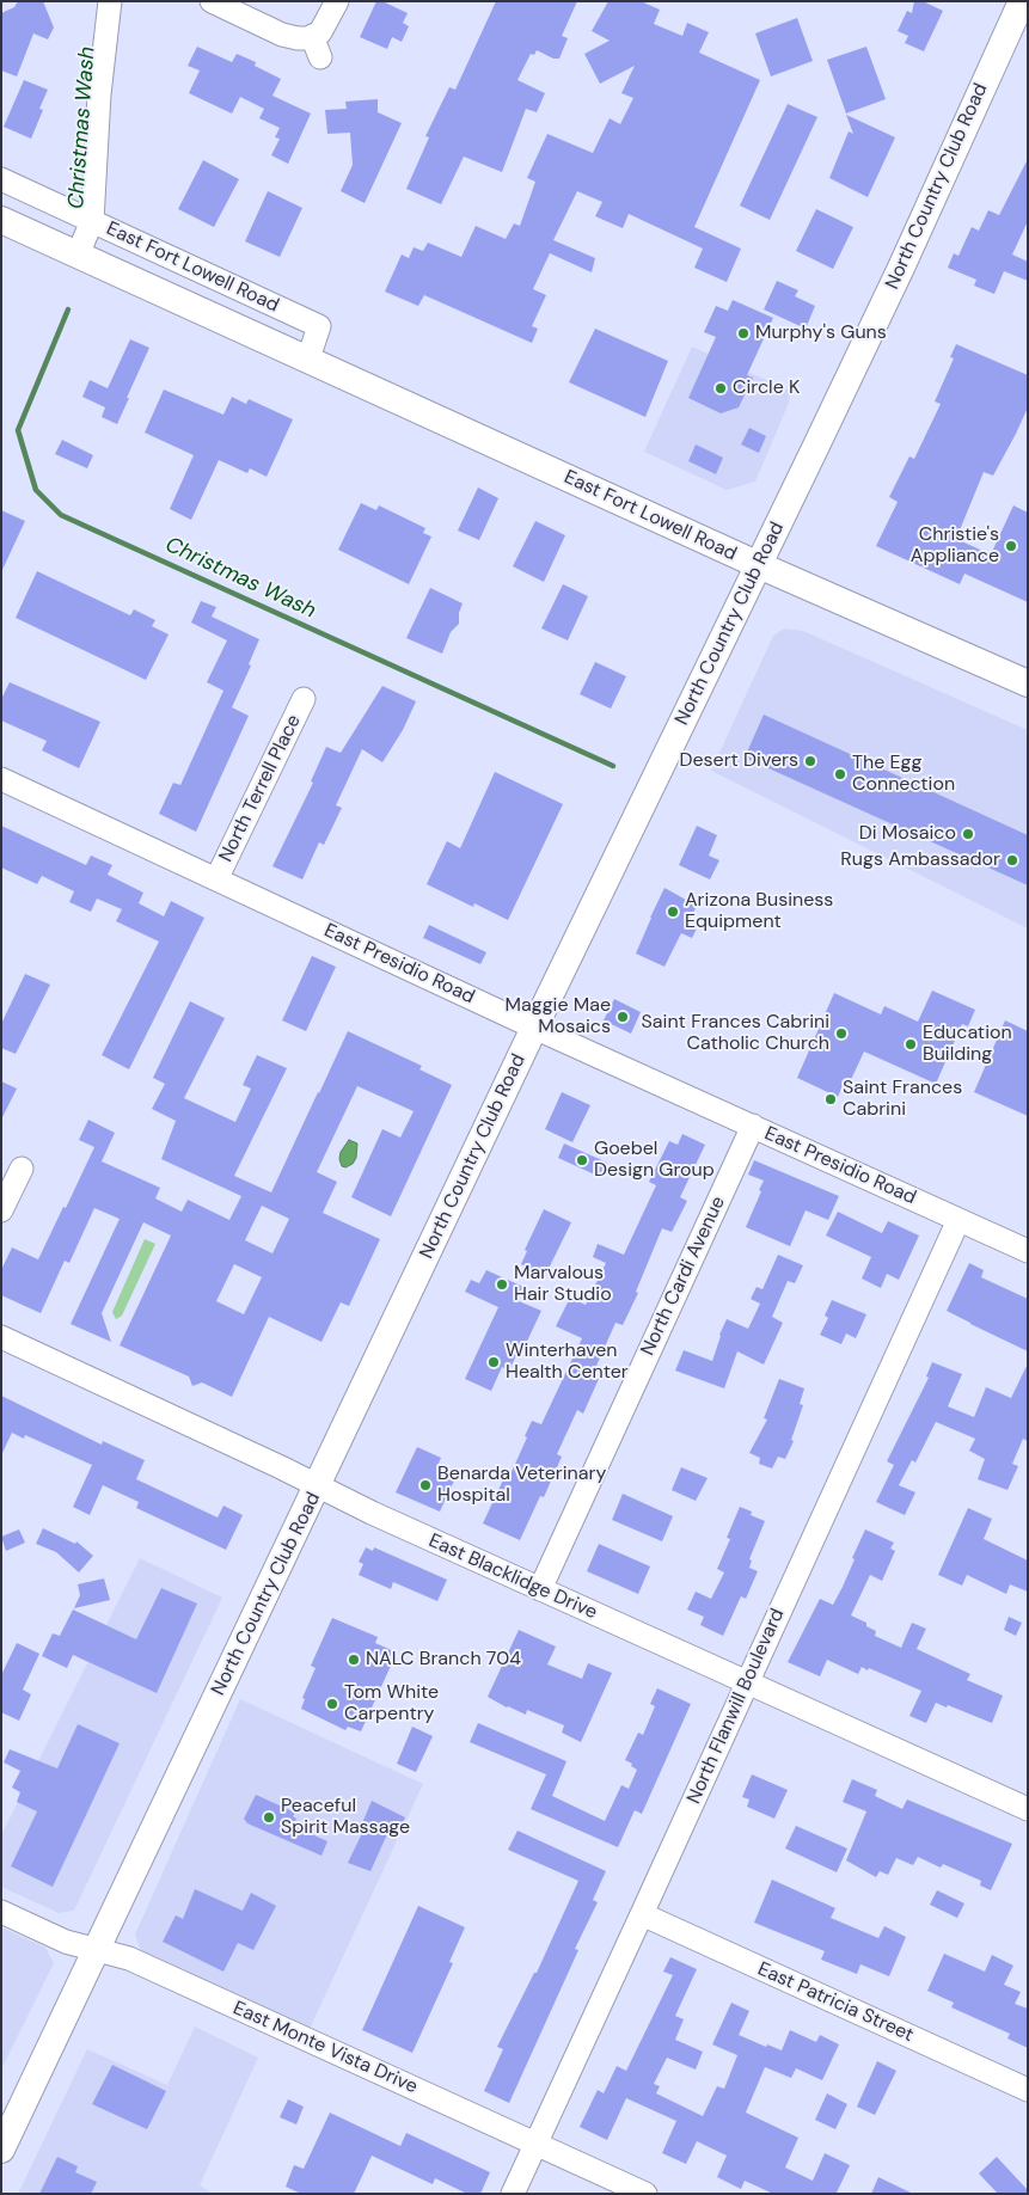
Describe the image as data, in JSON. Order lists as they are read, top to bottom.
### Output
{
  "streets": {
    "main road": ["North Country Club Road", "East Fort Lowell Road"],
    "street": [
      "North Terrell Place",
      "East Presidio Road",
      "North Cardi Avenue",
      "East Blacklidge Drive",
      "North Flanwill Boulevard",
      "East Patricia Street",
      "East Monte Vista Drive"
    ]
  },
  "crossings": [
    ["North Country Club Road", "East Fort Lowell Road"],
    ["North Country Club Road", "East Presidio Road"],
    ["North Country Club Road", "East Blacklidge Drive"],
    ["North Country Club Road", "East Monte Vista Drive"],
    ["North Terrell Place", "East Presidio Road"],
    ["East Presidio Road", "North Cardi Avenue"],
    ["East Presidio Road", "North Flanwill Boulevard"],
    ["North Cardi Avenue", "East Blacklidge Drive"],
    ["East Blacklidge Drive", "North Flanwill Boulevard"],
    ["North Flanwill Boulevard", "East Patricia Street"],
    ["North Flanwill Boulevard", "East Monte Vista Drive"]
  ],
  "water": ["Christmas Wash"],
  "places": [
    "Murphy's Guns",
    "Circle K",
    "Christie's Appliance",
    "Desert Divers",
    "The Egg Connection",
    "Di Mosaico",
    "Rugs Ambassador",
    "Arizona Business Equipment",
    "Maggie Mae Mosaics",
    "Saint Frances Cabrini Catholic Church",
    "Education Building",
    "Saint Frances Cabrini",
    "Goebel Design Group",
    "Marvalous Hair Studio",
    "Winterhaven Health Center",
    "Benarda Veterinary Hospital",
    "NALC Branch 704",
    "Tom White Carpentry",
    "Peaceful Spirit Massage"
  ]
}
